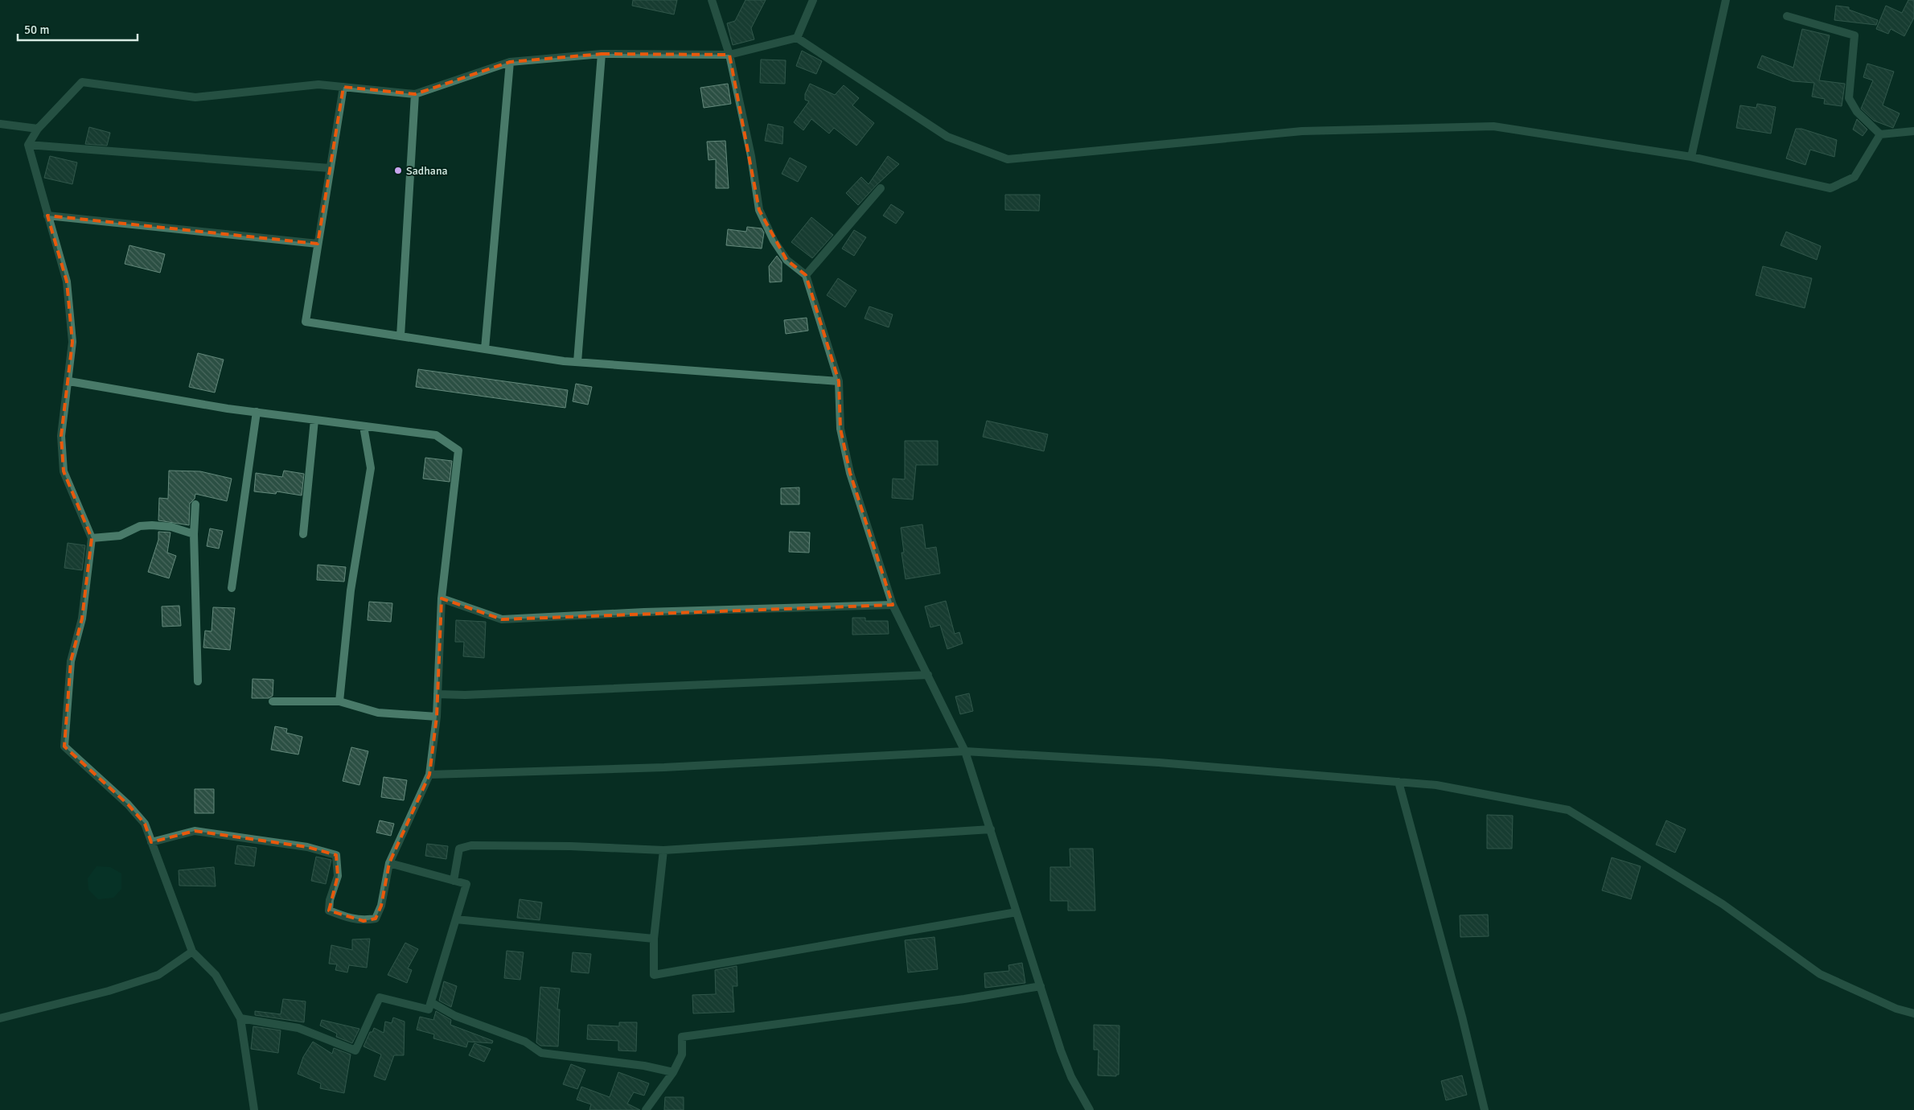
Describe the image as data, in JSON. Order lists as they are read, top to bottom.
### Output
{
  "places": ["Sadhana"],
  "scale_bar": "50 m"
}
